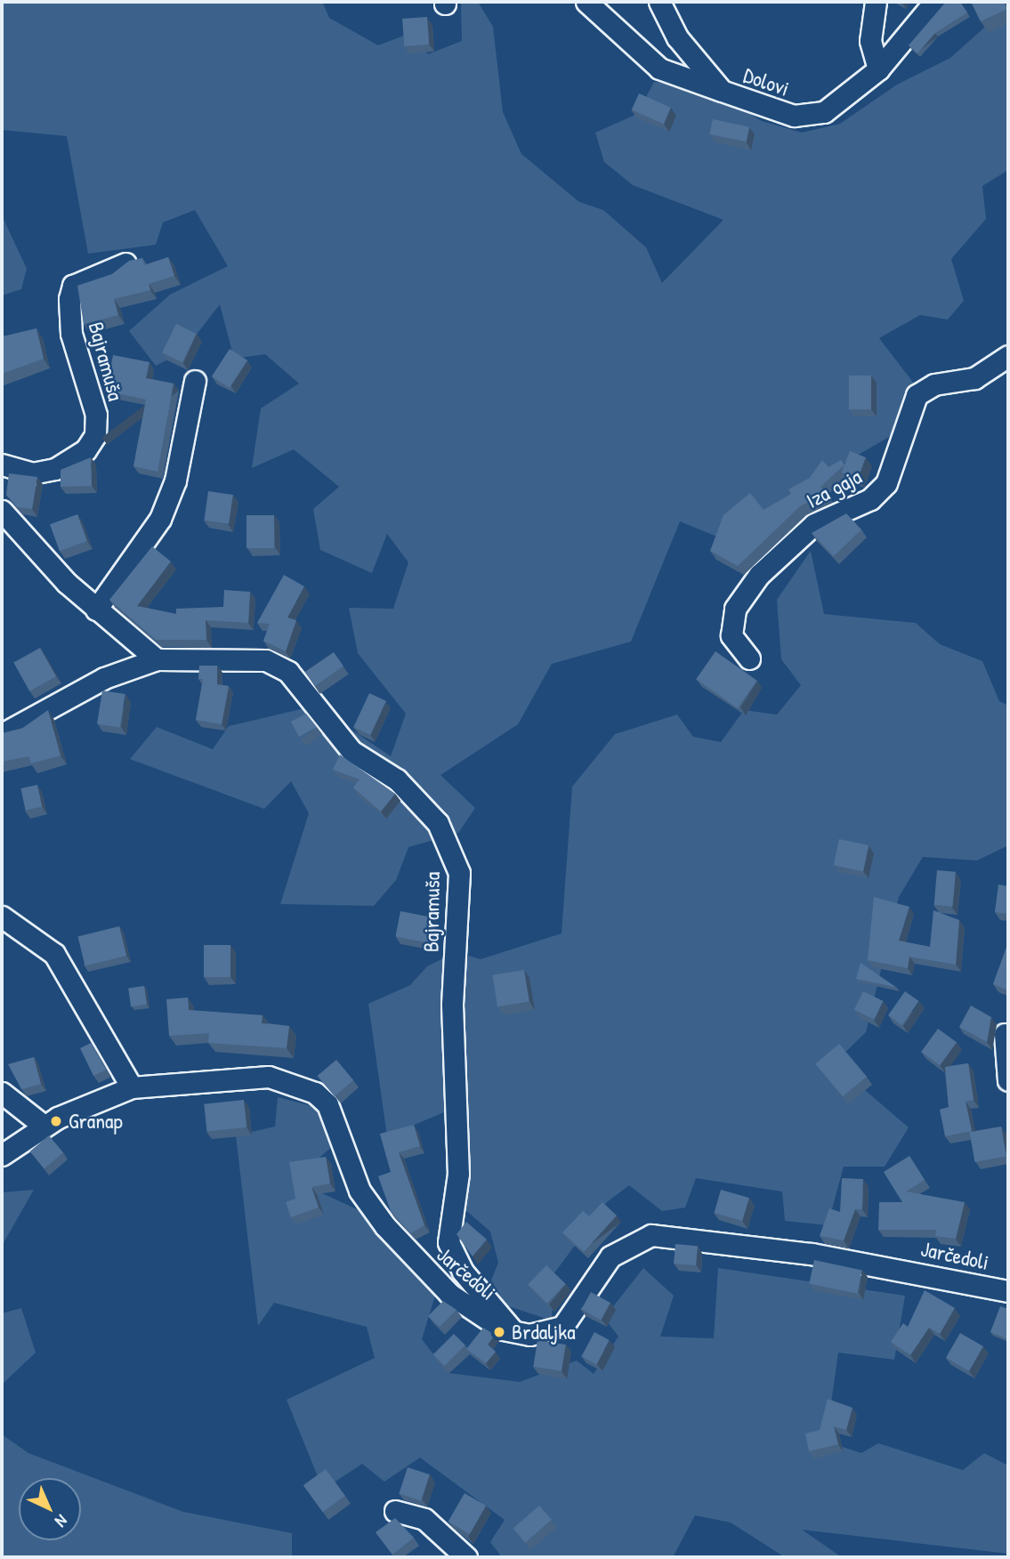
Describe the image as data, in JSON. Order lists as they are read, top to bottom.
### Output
{
  "streets": {
    "street": [
      "Dolovi",
      "Bajramuša",
      "Iza gaja",
      "Jarčedoli"
    ]
  },
  "crossings": [
    ["Bajramuša", "Jarčedoli"]
  ],
  "places": ["Granap", "Brdaljka"],
  "north": "bottom right"
}
